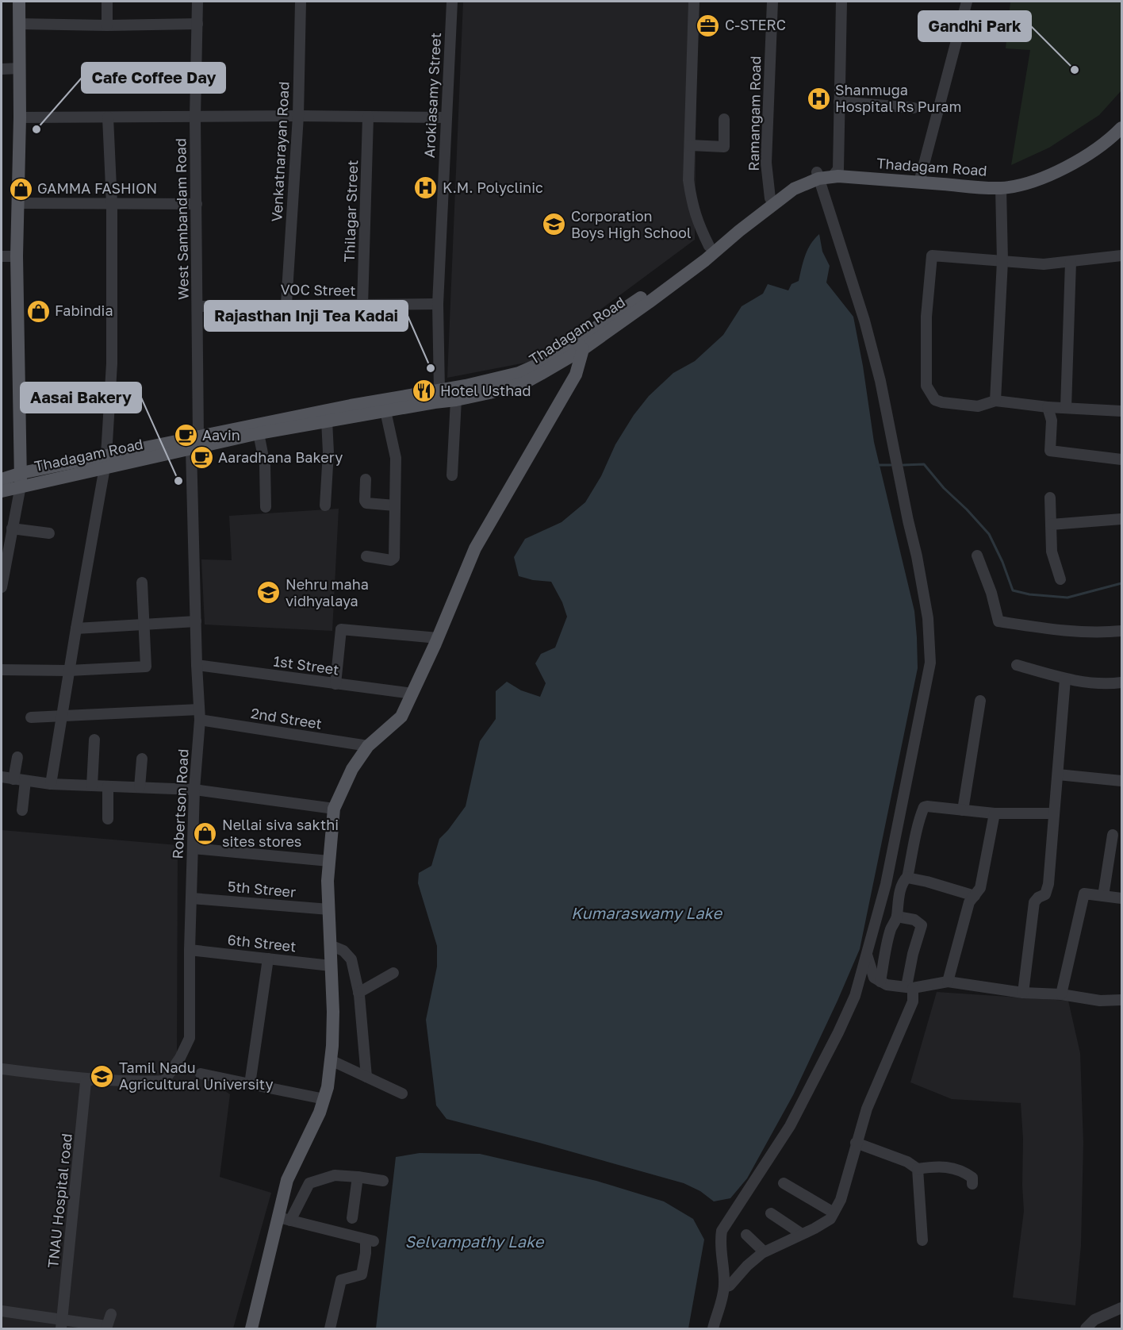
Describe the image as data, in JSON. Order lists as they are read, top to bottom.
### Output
{
  "streets": {
    "main road": ["Thadagam Road"],
    "street": [
      "Arokiasamy Street",
      "Ramangam Road",
      "Venkatnarayan Road",
      "Thilagar Street",
      "West Sambandam Road",
      "VOC Street",
      "1st Street",
      "2nd Street",
      "Robertson Road",
      "5th Streer",
      "6th Street",
      "TNAU Hospital road"
    ]
  },
  "crossings": [
    ["Arokiasamy Street", "Thadagam Road"],
    ["Arokiasamy Street", "VOC Street"],
    ["Ramangam Road", "Thadagam Road"],
    ["Venkatnarayan Road", "VOC Street"],
    ["Thadagam Road", "West Sambandam Road"],
    ["Thadagam Road", "Robertson Road"],
    ["Thilagar Street", "VOC Street"],
    ["West Sambandam Road", "VOC Street"],
    ["1st Street", "Robertson Road"],
    ["2nd Street", "Robertson Road"],
    ["Robertson Road", "5th Streer"],
    ["Robertson Road", "6th Street"],
    ["Robertson Road", "TNAU Hospital road"]
  ],
  "water": ["Kumaraswamy Lake", "Selvampathy Lake"],
  "places": {
    "office": ["C-STERC"],
    "other": [
      "Gandhi Park",
      "Cafe Coffee Day",
      "Rajasthan Inji Tea Kadai",
      "Aasai Bakery"
    ],
    "hospital": ["Shanmuga Hospital Rs Puram", "K.M. Polyclinic"],
    "shop": ["GAMMA FASHION", "Fabindia", "Nellai siva sakthi sites stores"],
    "school or university": ["Corporation Boys High School", "Nehru maha vidhyalaya", "Tamil Nadu Agricultural University"],
    "restaurant": ["Hotel Usthad"],
    "cafe": ["Aavin", "Aaradhana Bakery"]
  }
}
